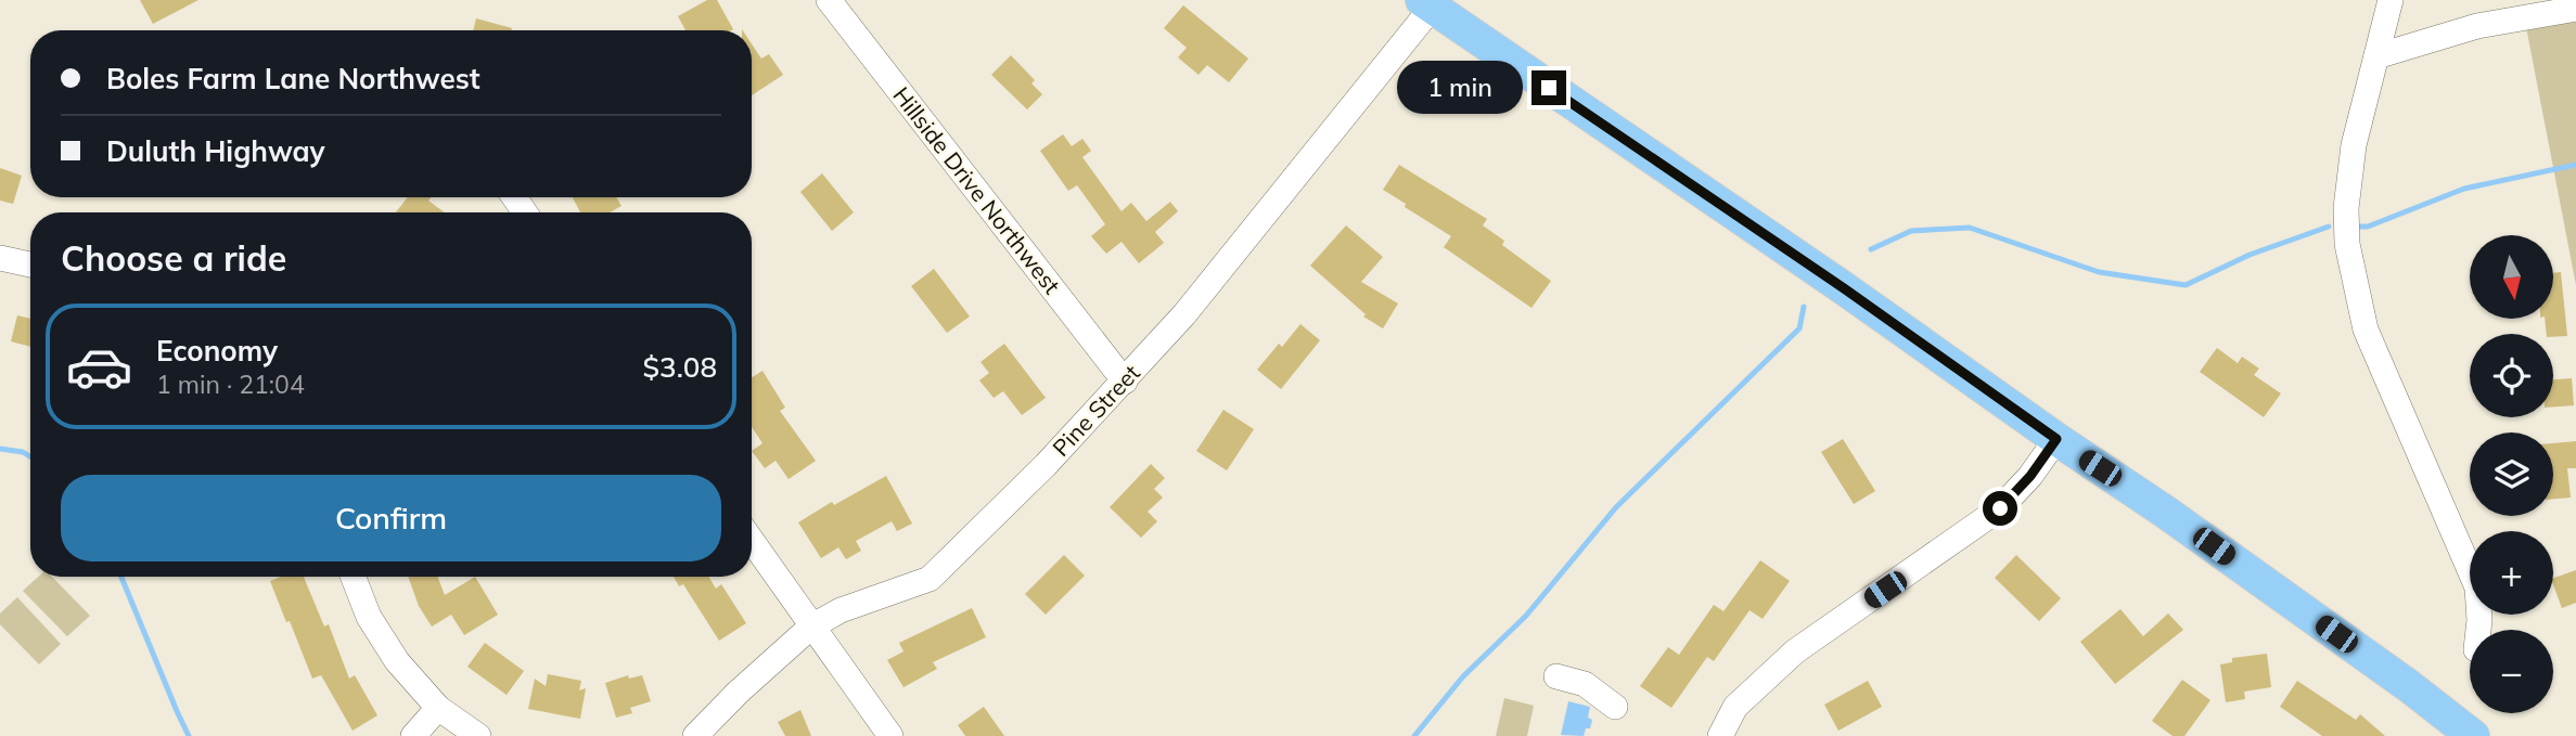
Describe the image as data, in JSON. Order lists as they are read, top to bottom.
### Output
{
  "streets": {
    "street": ["Hillside Drive Northwest", "Pine Street"]
  },
  "crossings": [
    ["Hillside Drive Northwest", "Pine Street"]
  ],
  "north": "bottom",
  "page": {
    "banner": ["Boles Farm Lane Northwest", "Duluth Highway"],
    "bubble": "1 min",
    "heading": "Choose a ride",
    "map_buttons": ["+", "−"],
    "list": [
      {
        "name": "Economy",
        "note": "1 min · 21:04",
        "value": "$3.08"
      }
    ],
    "buttons": "Confirm"
  }
}
